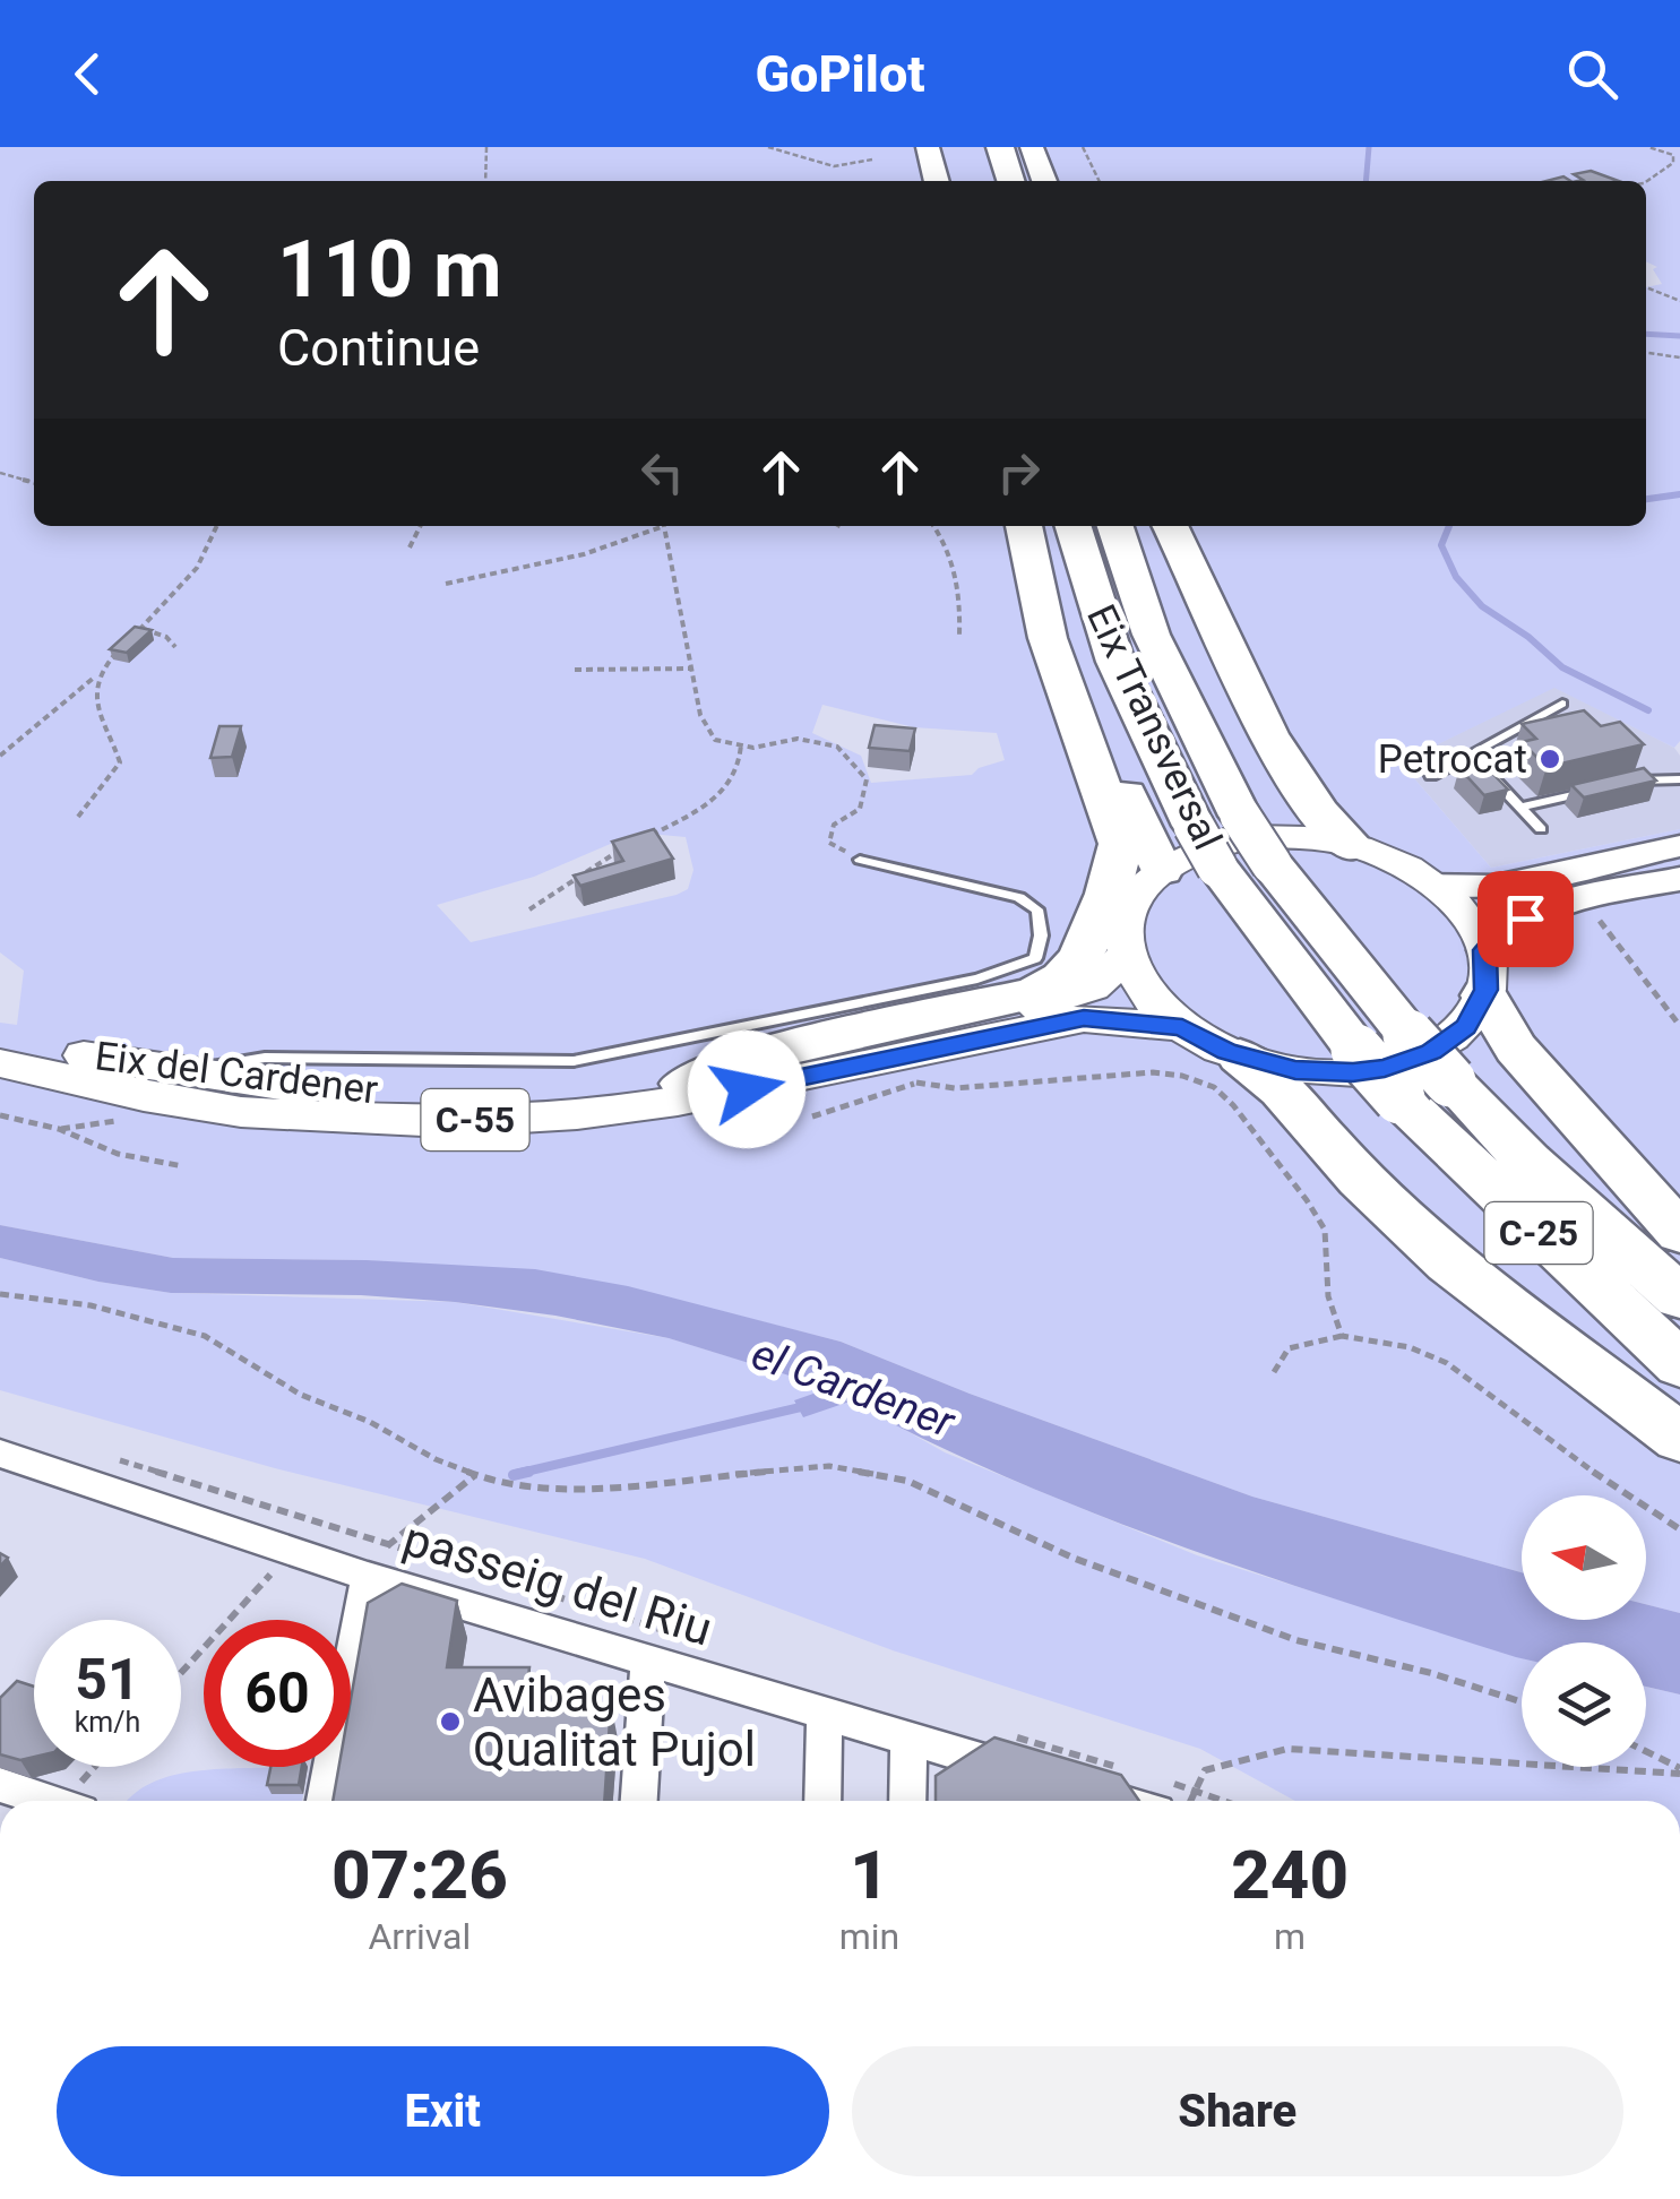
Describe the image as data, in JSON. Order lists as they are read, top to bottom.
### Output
{
  "streets": {
    "highway": ["Eix Transversal", "C-25"],
    "main road": ["Eix del Cardener", "C-55"],
    "street": ["passeig del Riu"]
  },
  "crossings": [
    ["Eix del Cardener", "C-55"]
  ],
  "water": ["el Cardener"],
  "places": ["Petrocat", "Avibages Qualitat Pujol"],
  "north": "left",
  "page": {
    "header": "GoPilot",
    "turn": ["110 m", "Continue"],
    "speed": "51 km/h",
    "limit": "60",
    "eta": [
      "07:26",
      "Arrival",
      "1",
      "min",
      "240",
      "m"
    ],
    "buttons": ["Exit", "Share"]
  }
}
